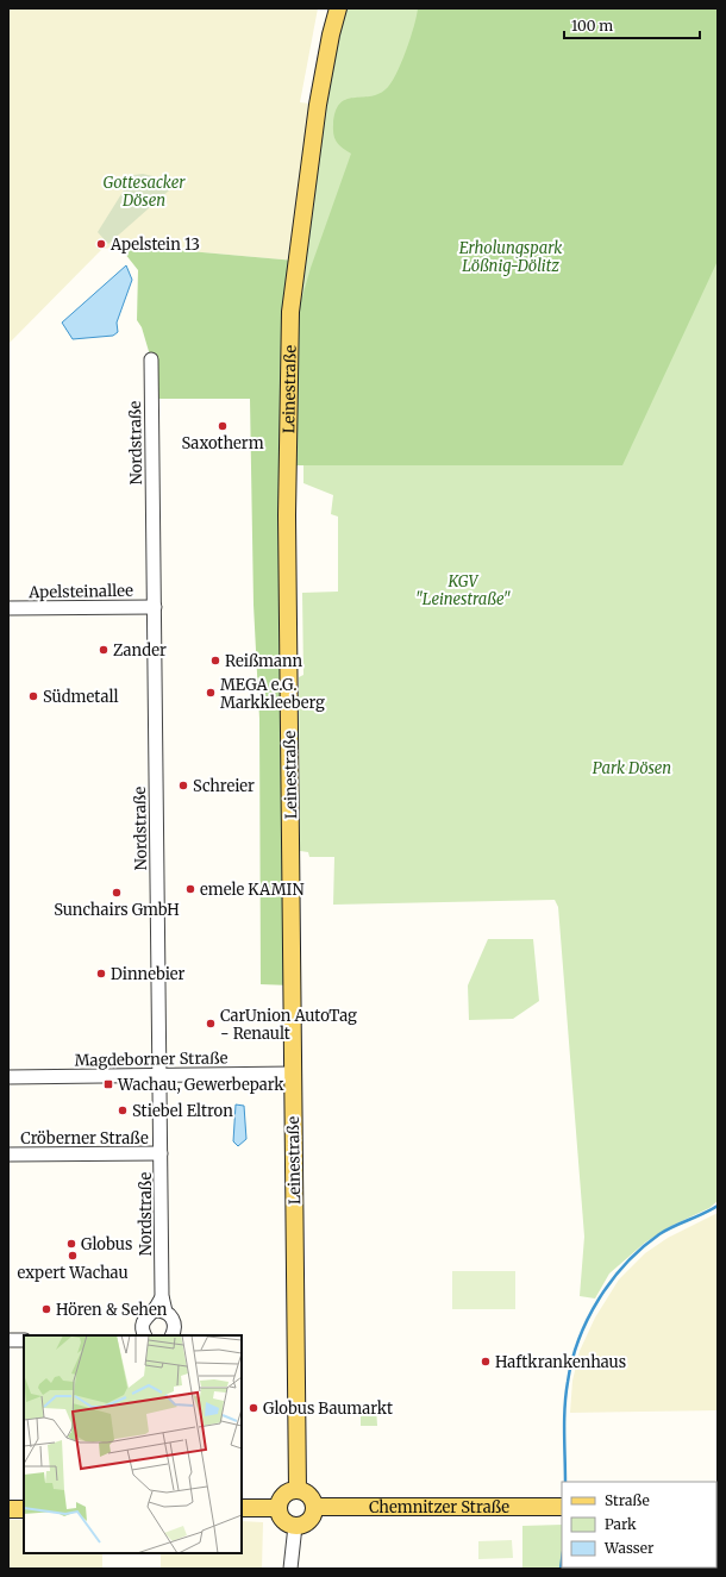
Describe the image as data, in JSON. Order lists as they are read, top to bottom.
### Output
{
  "streets": {
    "main road": ["Leinestraße", "Chemnitzer Straße"],
    "street": [
      "Nordstraße",
      "Apelsteinallee",
      "Magdeborner Straße",
      "Cröberner Straße"
    ]
  },
  "crossings": [
    ["Leinestraße", "Magdeborner Straße"],
    ["Leinestraße", "Chemnitzer Straße"],
    ["Nordstraße", "Apelsteinallee"],
    ["Nordstraße", "Magdeborner Straße"],
    ["Nordstraße", "Cröberner Straße"]
  ],
  "parks": [
    "Gottesacker Dösen",
    "Erholungspark Lößnig-Dölitz",
    "KGV \"Leinestraße\"",
    "Park Dösen"
  ],
  "places": {
    "other": [
      "Apelstein 13",
      "Saxotherm",
      "Zander",
      "Reißmann",
      "MEGA e.G. Markkleeberg",
      "Südmetall",
      "Schreier",
      "emele KAMIN",
      "Sunchairs GmbH",
      "Dinnebier",
      "CarUnion AutoTag - Renault",
      "Stiebel Eltron",
      "Globus",
      "expert Wachau",
      "Hören & Sehen",
      "Haftkrankenhaus",
      "Globus Baumarkt"
    ],
    "transit": ["Wachau, Gewerbepark"]
  },
  "legend": ["Straße", "Park", "Wasser"],
  "scale_bar": "100 m"
}
